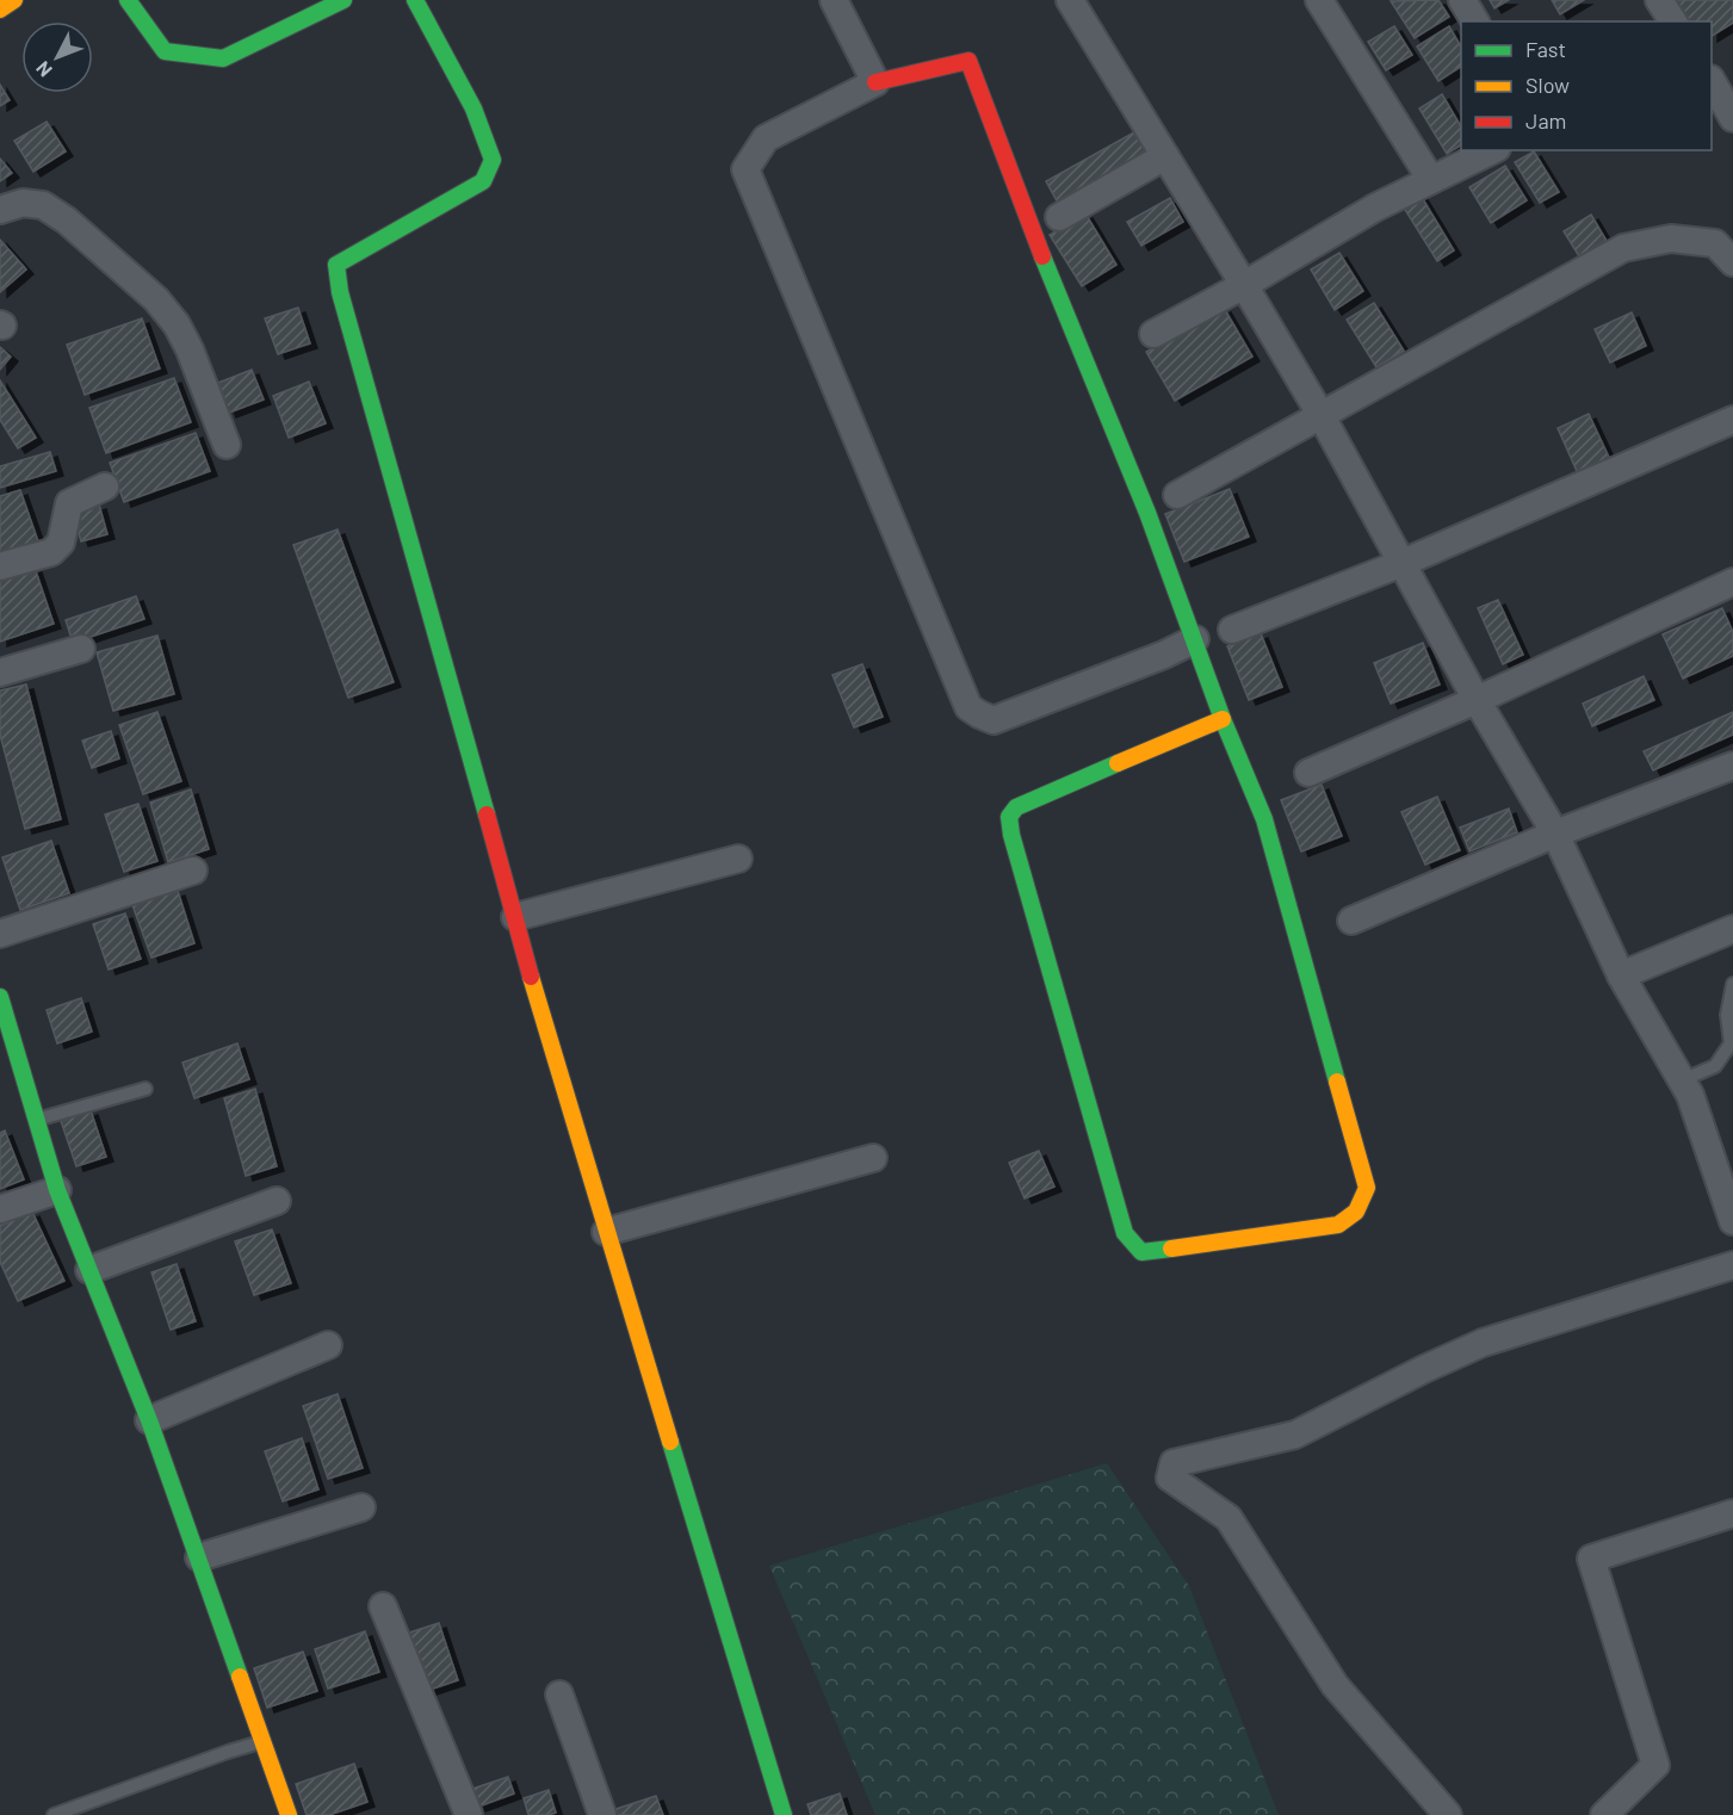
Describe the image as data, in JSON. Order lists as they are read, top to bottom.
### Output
{
  "legend": ["Fast", "Slow", "Jam"],
  "north": "bottom left"
}
